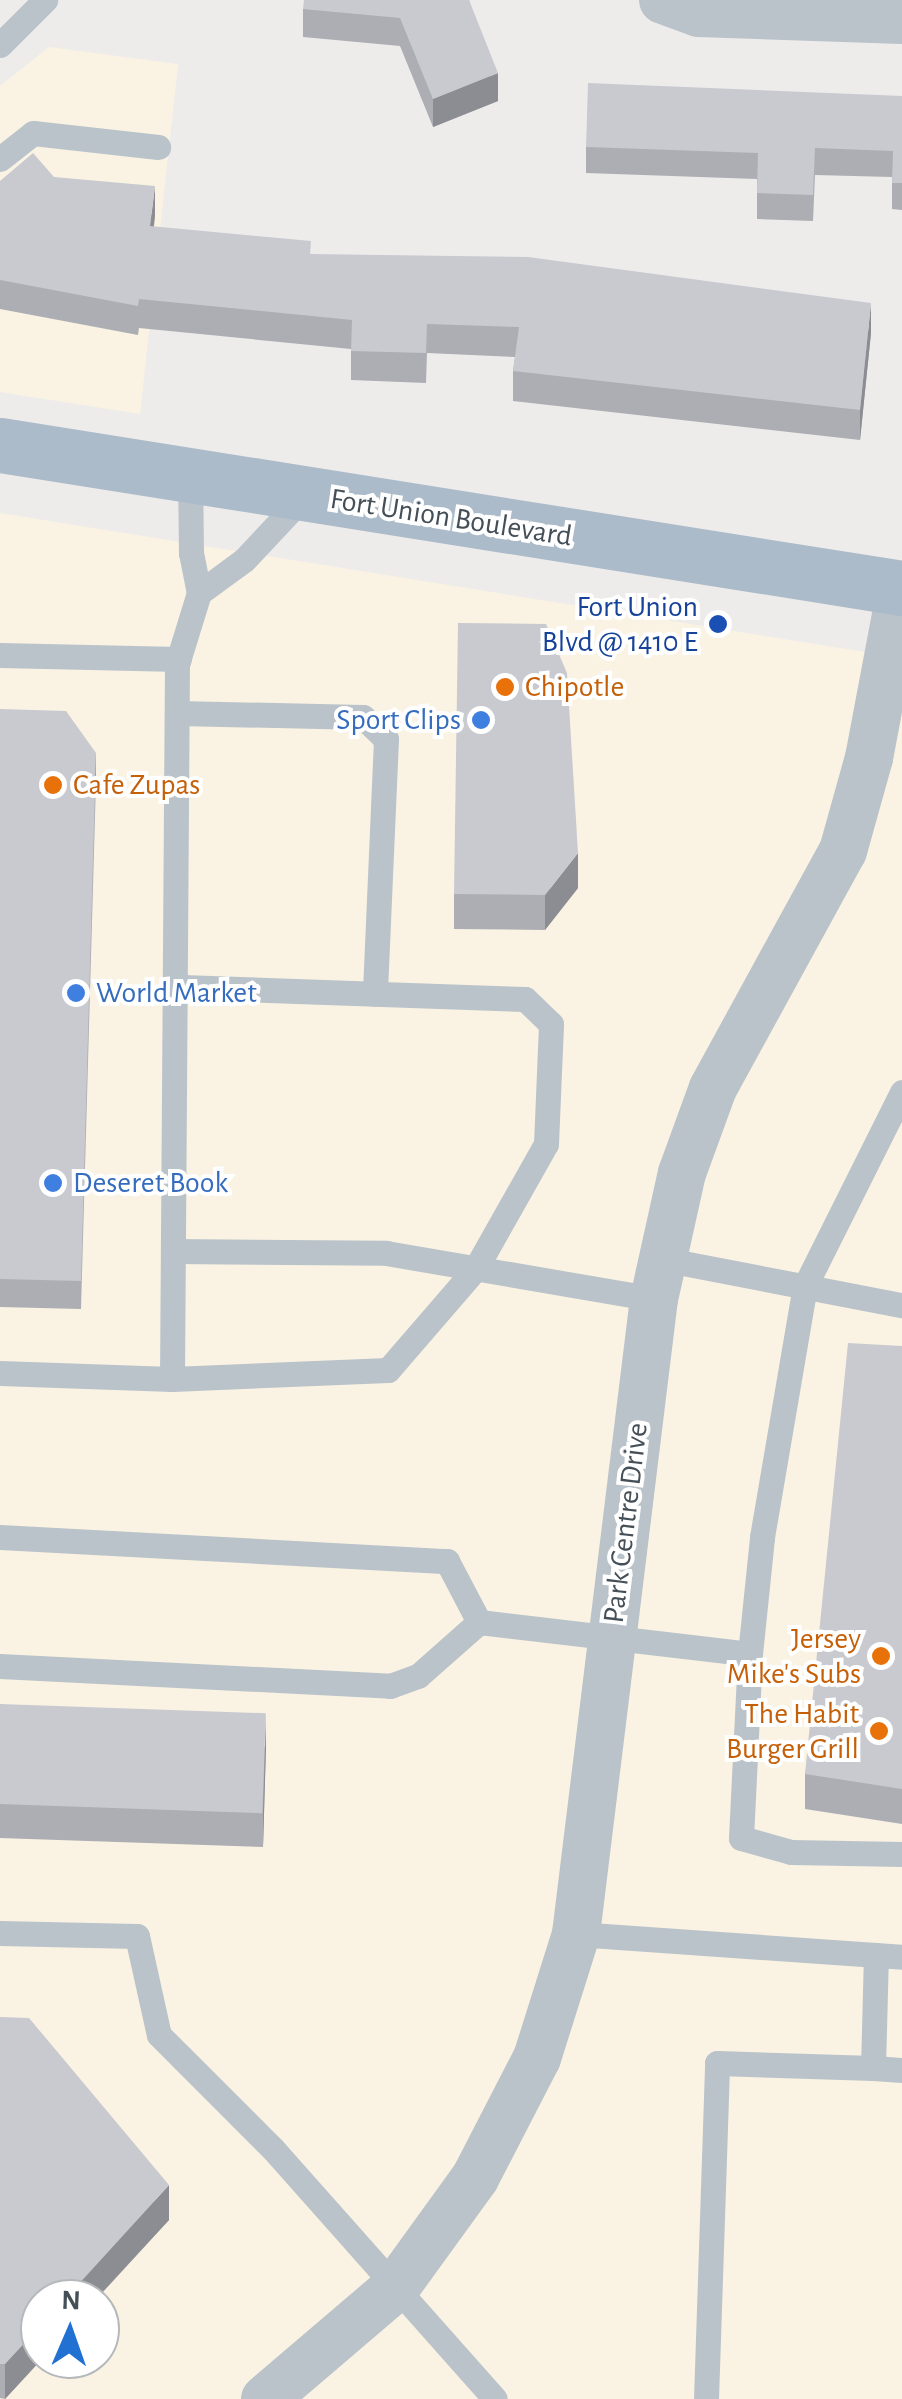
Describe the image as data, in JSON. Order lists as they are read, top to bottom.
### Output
{
  "streets": {
    "main road": ["Fort Union Boulevard"],
    "street": ["Park Centre Drive"]
  },
  "crossings": [
    ["Fort Union Boulevard", "Park Centre Drive"]
  ],
  "places": [
    "Fort Union Blvd @ 1410 E",
    "Chipotle",
    "Sport Clips",
    "Cafe Zupas",
    "World Market",
    "Deseret Book",
    "Jersey Mike's Subs",
    "The Habit Burger Grill"
  ],
  "north": "top"
}
